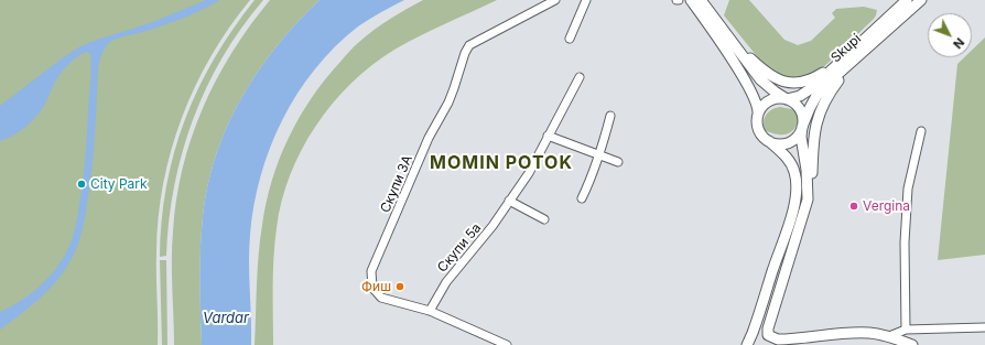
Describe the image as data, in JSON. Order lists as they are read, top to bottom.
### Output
{
  "streets": {
    "street": ["Skupi", "Скупи 3А", "Скупи 5а"]
  },
  "crossings": [
    ["Скупи 3А", "Скупи 5а"]
  ],
  "districts": ["MOMIN POTOK"],
  "water": ["Vardar"],
  "places": ["City Park", "Vergina", "Фиш"],
  "north": "bottom right"
}
